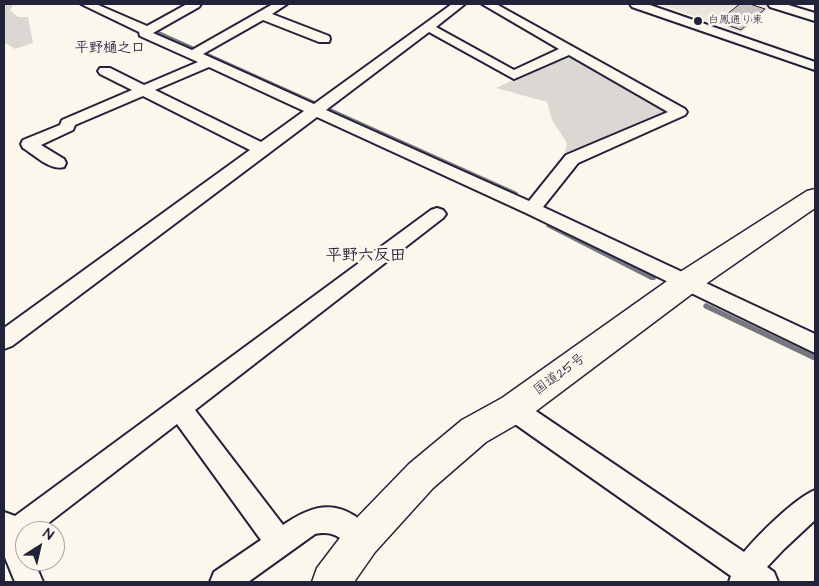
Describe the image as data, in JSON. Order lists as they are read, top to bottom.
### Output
{
  "streets": {
    "highway": ["国道25号"]
  },
  "districts": ["平野樋之口", "平野六反田"],
  "places": ["白鳳通り東"],
  "north": "top right"
}
